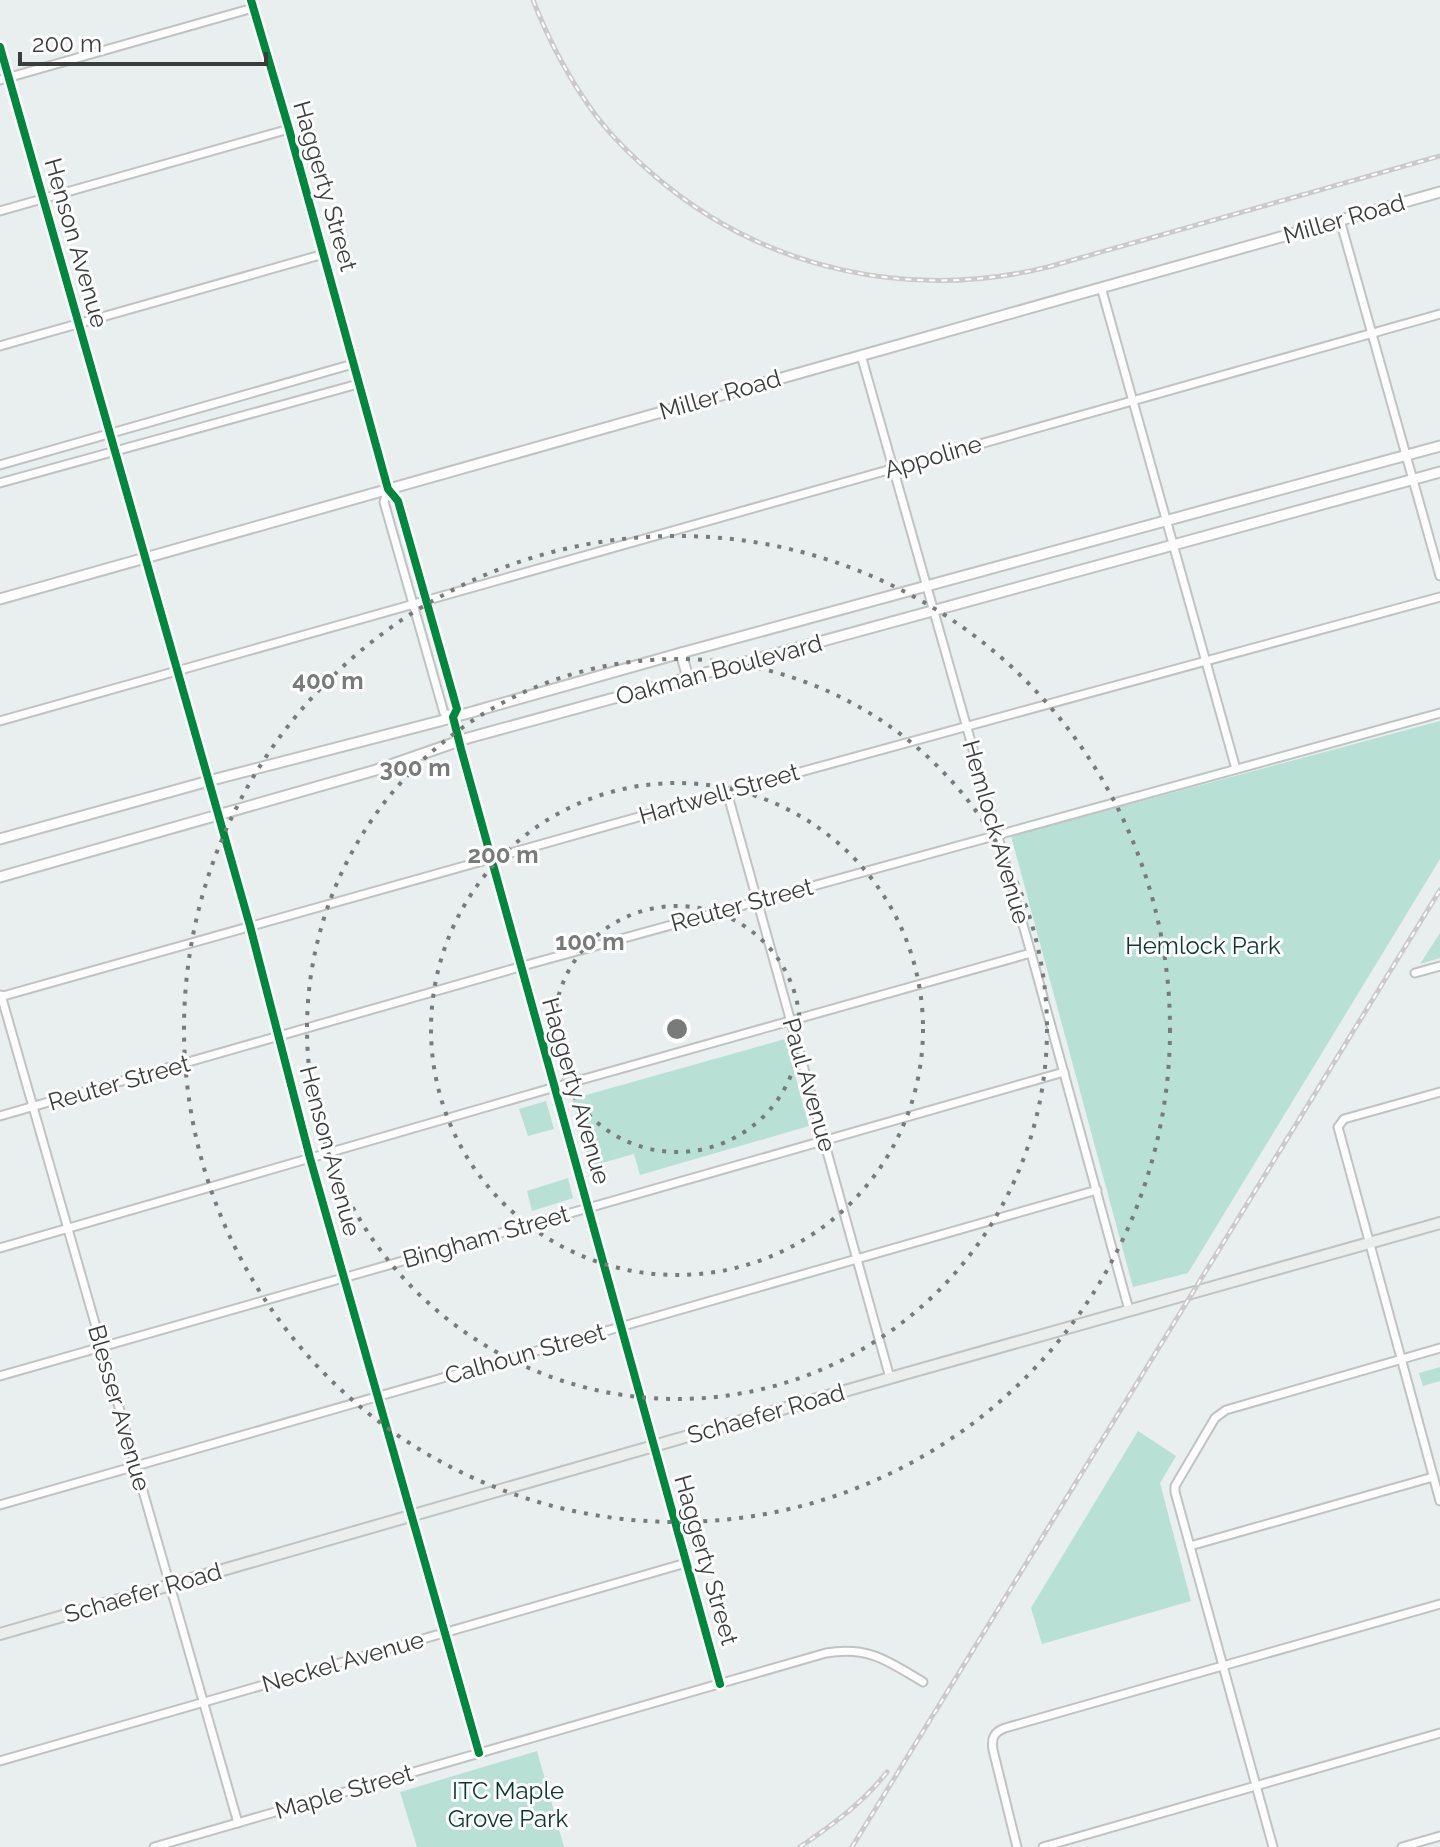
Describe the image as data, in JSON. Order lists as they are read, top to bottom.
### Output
{
  "streets": {
    "main road": ["Schaefer Road"],
    "street": [
      "Haggerty Street",
      "Miller Road",
      "Henson Avenue",
      "Appoline",
      "Oakman Boulevard",
      "Hartwell Street",
      "Hemlock Avenue",
      "Reuter Street",
      "Paul Avenue",
      "Haggerty Avenue",
      "Bingham Street",
      "Calhoun Street",
      "Blesser Avenue",
      "Neckel Avenue",
      "Maple Street"
    ]
  },
  "crossings": [
    ["Haggerty Street", "Haggerty Avenue"],
    ["Haggerty Street", "Schaefer Road"],
    ["Haggerty Street", "Neckel Avenue"],
    ["Haggerty Street", "Maple Street"],
    ["Miller Road", "Henson Avenue"],
    ["Miller Road", "Hemlock Avenue"],
    ["Miller Road", "Haggerty Avenue"],
    ["Henson Avenue", "Appoline"],
    ["Henson Avenue", "Oakman Boulevard"],
    ["Henson Avenue", "Hartwell Street"],
    ["Henson Avenue", "Reuter Street"],
    ["Henson Avenue", "Bingham Street"],
    ["Henson Avenue", "Calhoun Street"],
    ["Henson Avenue", "Schaefer Road"],
    ["Henson Avenue", "Neckel Avenue"],
    ["Henson Avenue", "Maple Street"],
    ["Appoline", "Hemlock Avenue"],
    ["Appoline", "Haggerty Avenue"],
    ["Oakman Boulevard", "Hemlock Avenue"],
    ["Oakman Boulevard", "Haggerty Avenue"],
    ["Hartwell Street", "Hemlock Avenue"],
    ["Hartwell Street", "Paul Avenue"],
    ["Hartwell Street", "Haggerty Avenue"],
    ["Hartwell Street", "Blesser Avenue"],
    ["Hemlock Avenue", "Reuter Street"],
    ["Hemlock Avenue", "Bingham Street"],
    ["Hemlock Avenue", "Calhoun Street"],
    ["Hemlock Avenue", "Schaefer Road"],
    ["Reuter Street", "Paul Avenue"],
    ["Reuter Street", "Haggerty Avenue"],
    ["Reuter Street", "Blesser Avenue"],
    ["Paul Avenue", "Bingham Street"],
    ["Paul Avenue", "Calhoun Street"],
    ["Paul Avenue", "Schaefer Road"],
    ["Haggerty Avenue", "Bingham Street"],
    ["Haggerty Avenue", "Calhoun Street"],
    ["Haggerty Avenue", "Schaefer Road"],
    ["Bingham Street", "Blesser Avenue"],
    ["Calhoun Street", "Blesser Avenue"],
    ["Blesser Avenue", "Schaefer Road"],
    ["Blesser Avenue", "Neckel Avenue"],
    ["Blesser Avenue", "Maple Street"]
  ],
  "parks": ["Hemlock Park", "ITC Maple Grove Park"],
  "scale_bar": "200 m",
  "rings": [
    "400 m",
    "300 m",
    "200 m",
    "100 m"
  ]
}
